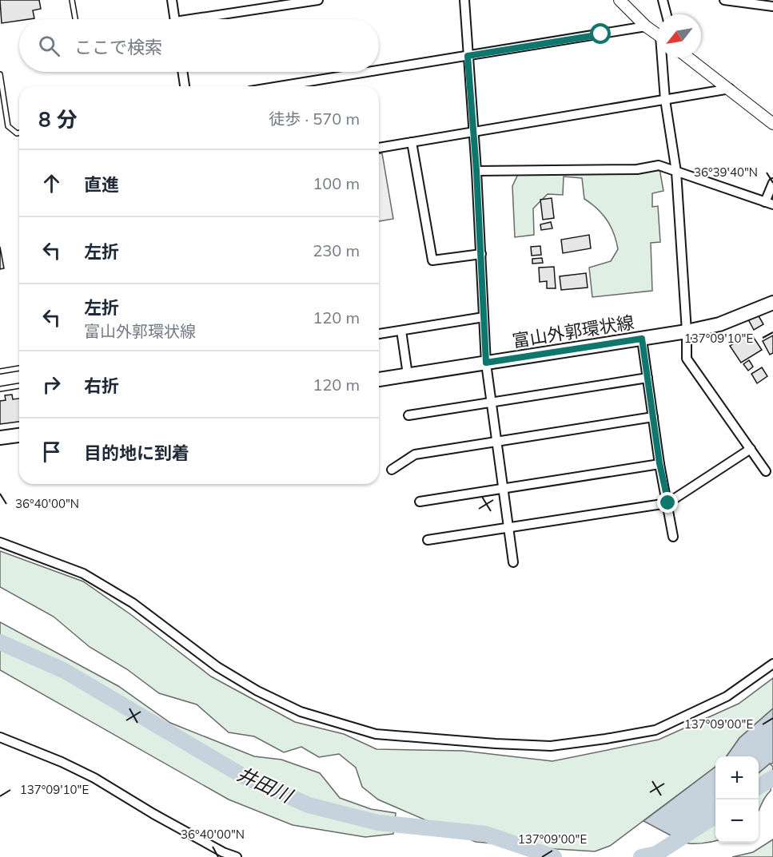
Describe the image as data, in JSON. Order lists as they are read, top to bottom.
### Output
{
  "streets": {
    "main road": ["富山外郭環状線"]
  },
  "water": ["井田川"],
  "north": "bottom left",
  "page": {
    "search": "ここで検索",
    "heading": ["8 分", "徒歩 · 570 m"],
    "list": [
      ["直進", "100 m"],
      ["左折", "230 m"],
      ["左折", "富山外郭環状線", "120 m"],
      ["右折", "120 m"],
      "目的地に到着"
    ],
    "map_buttons": ["+", "−"]
  },
  "coordinates": [
    "36°39'40\"N",
    "137°09'10\"E",
    "36°40'00\"N",
    "137°09'00\"E"
  ]
}
